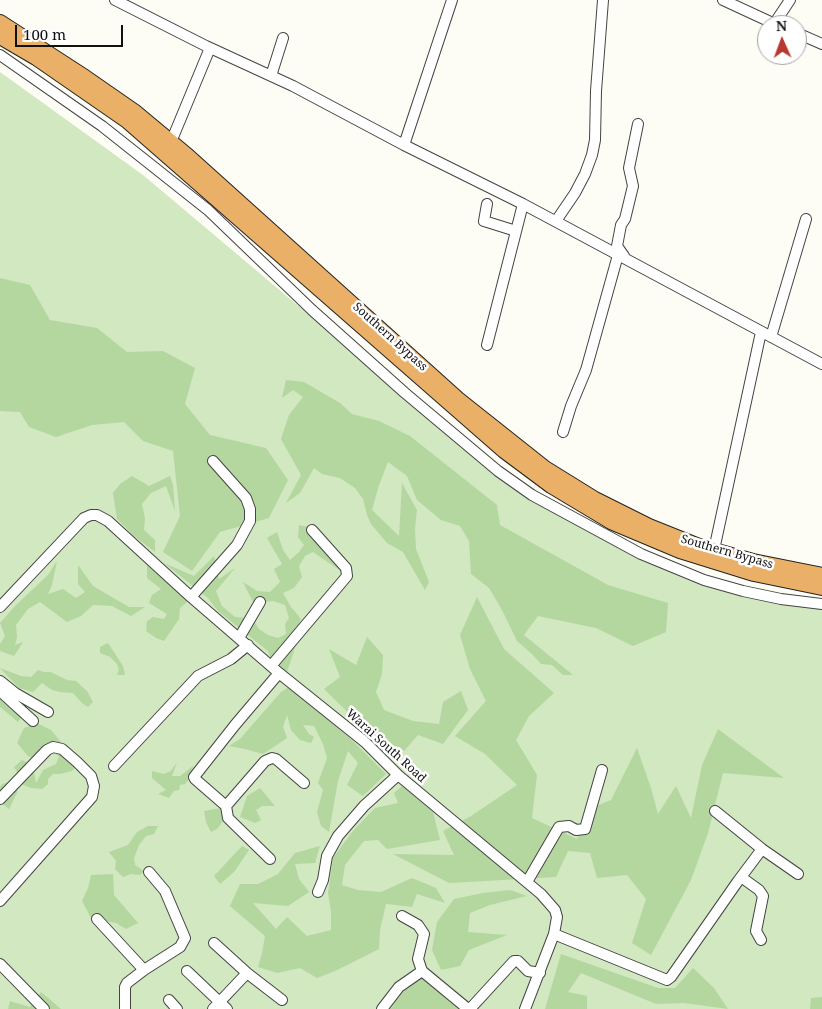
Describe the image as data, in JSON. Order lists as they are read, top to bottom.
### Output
{
  "streets": {
    "highway": ["Southern Bypass"],
    "street": ["Warai South Road"]
  },
  "scale_bar": "100 m",
  "north": "top"
}
